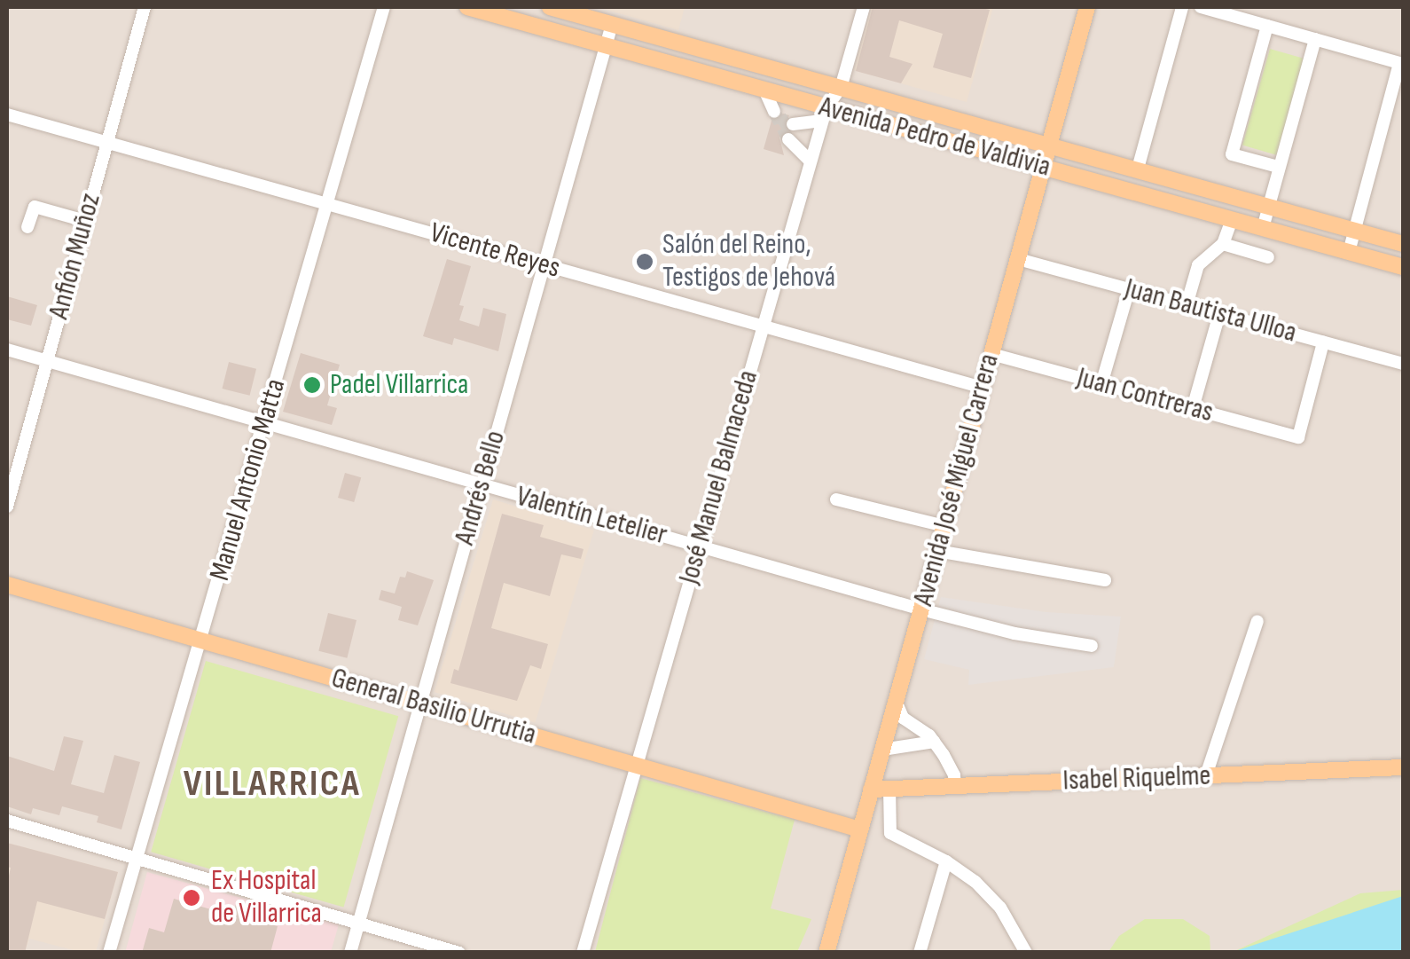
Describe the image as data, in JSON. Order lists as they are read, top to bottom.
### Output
{
  "streets": {
    "main road": [
      "Avenida Pedro de Valdivia",
      "Avenida José Miguel Carrera",
      "General Basilio Urrutia",
      "Isabel Riquelme"
    ],
    "street": [
      "Vicente Reyes",
      "Anfión Muñoz",
      "Juan Bautista Ulloa",
      "Juan Contreras",
      "José Manuel Balmaceda",
      "Manuel Antonio Matta",
      "Andrés Bello",
      "Valentín Letelier"
    ]
  },
  "crossings": [
    ["Avenida Pedro de Valdivia", "José Manuel Balmaceda"],
    ["Avenida Pedro de Valdivia", "Avenida José Miguel Carrera"],
    ["Avenida Pedro de Valdivia", "Andrés Bello"],
    ["Vicente Reyes", "Anfión Muñoz"],
    ["Vicente Reyes", "José Manuel Balmaceda"],
    ["Vicente Reyes", "Manuel Antonio Matta"],
    ["Vicente Reyes", "Avenida José Miguel Carrera"],
    ["Vicente Reyes", "Andrés Bello"],
    ["Anfión Muñoz", "Valentín Letelier"],
    ["Juan Bautista Ulloa", "Juan Contreras"],
    ["Juan Bautista Ulloa", "Avenida José Miguel Carrera"],
    ["Juan Contreras", "Avenida José Miguel Carrera"],
    ["José Manuel Balmaceda", "Valentín Letelier"],
    ["José Manuel Balmaceda", "General Basilio Urrutia"],
    ["Manuel Antonio Matta", "Valentín Letelier"],
    ["Manuel Antonio Matta", "General Basilio Urrutia"],
    ["Avenida José Miguel Carrera", "Valentín Letelier"],
    ["Avenida José Miguel Carrera", "General Basilio Urrutia"],
    ["Avenida José Miguel Carrera", "Isabel Riquelme"],
    ["Andrés Bello", "Valentín Letelier"],
    ["Andrés Bello", "General Basilio Urrutia"]
  ],
  "districts": ["VILLARRICA"],
  "places": ["Salón del Reino, Testigos de Jehová", "Padel Villarrica", "Ex Hospital de Villarrica"]
}
